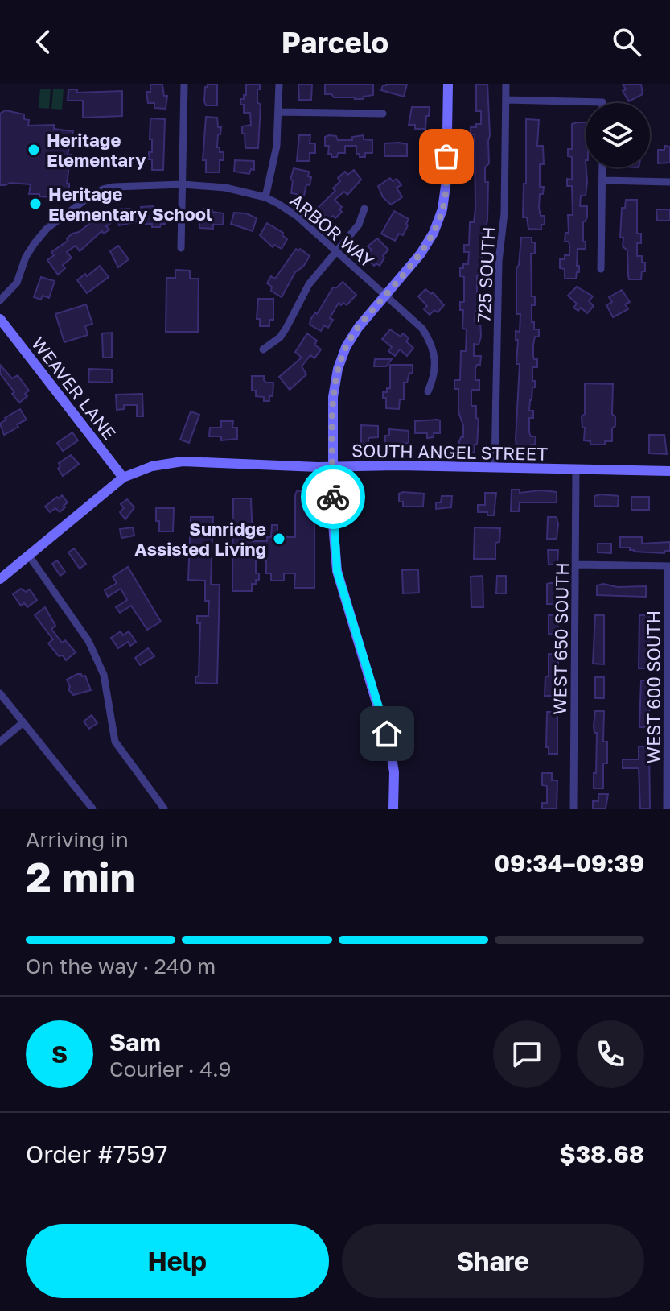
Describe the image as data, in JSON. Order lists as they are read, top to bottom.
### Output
{
  "streets": {
    "main road": ["WEAVER LANE", "SOUTH ANGEL STREET"],
    "street": [
      "ARBOR WAY",
      "725 SOUTH",
      "WEST 650 SOUTH",
      "WEST 600 SOUTH"
    ]
  },
  "crossings": [
    ["725 SOUTH", "SOUTH ANGEL STREET"],
    ["WEAVER LANE", "SOUTH ANGEL STREET"],
    ["SOUTH ANGEL STREET", "WEST 650 SOUTH"]
  ],
  "places": ["Heritage Elementary", "Heritage Elementary School", "Sunridge Assisted Living"],
  "page": {
    "header": "Parcelo",
    "heading": ["2 min", "Arriving in", "09:34–09:39"],
    "panel": [
      "Sam",
      "Courier · 4.9",
      "Order #7597",
      "$38.68"
    ],
    "bar": "On the way · 240 m",
    "round": "S",
    "buttons": ["Help", "Share"]
  }
}
